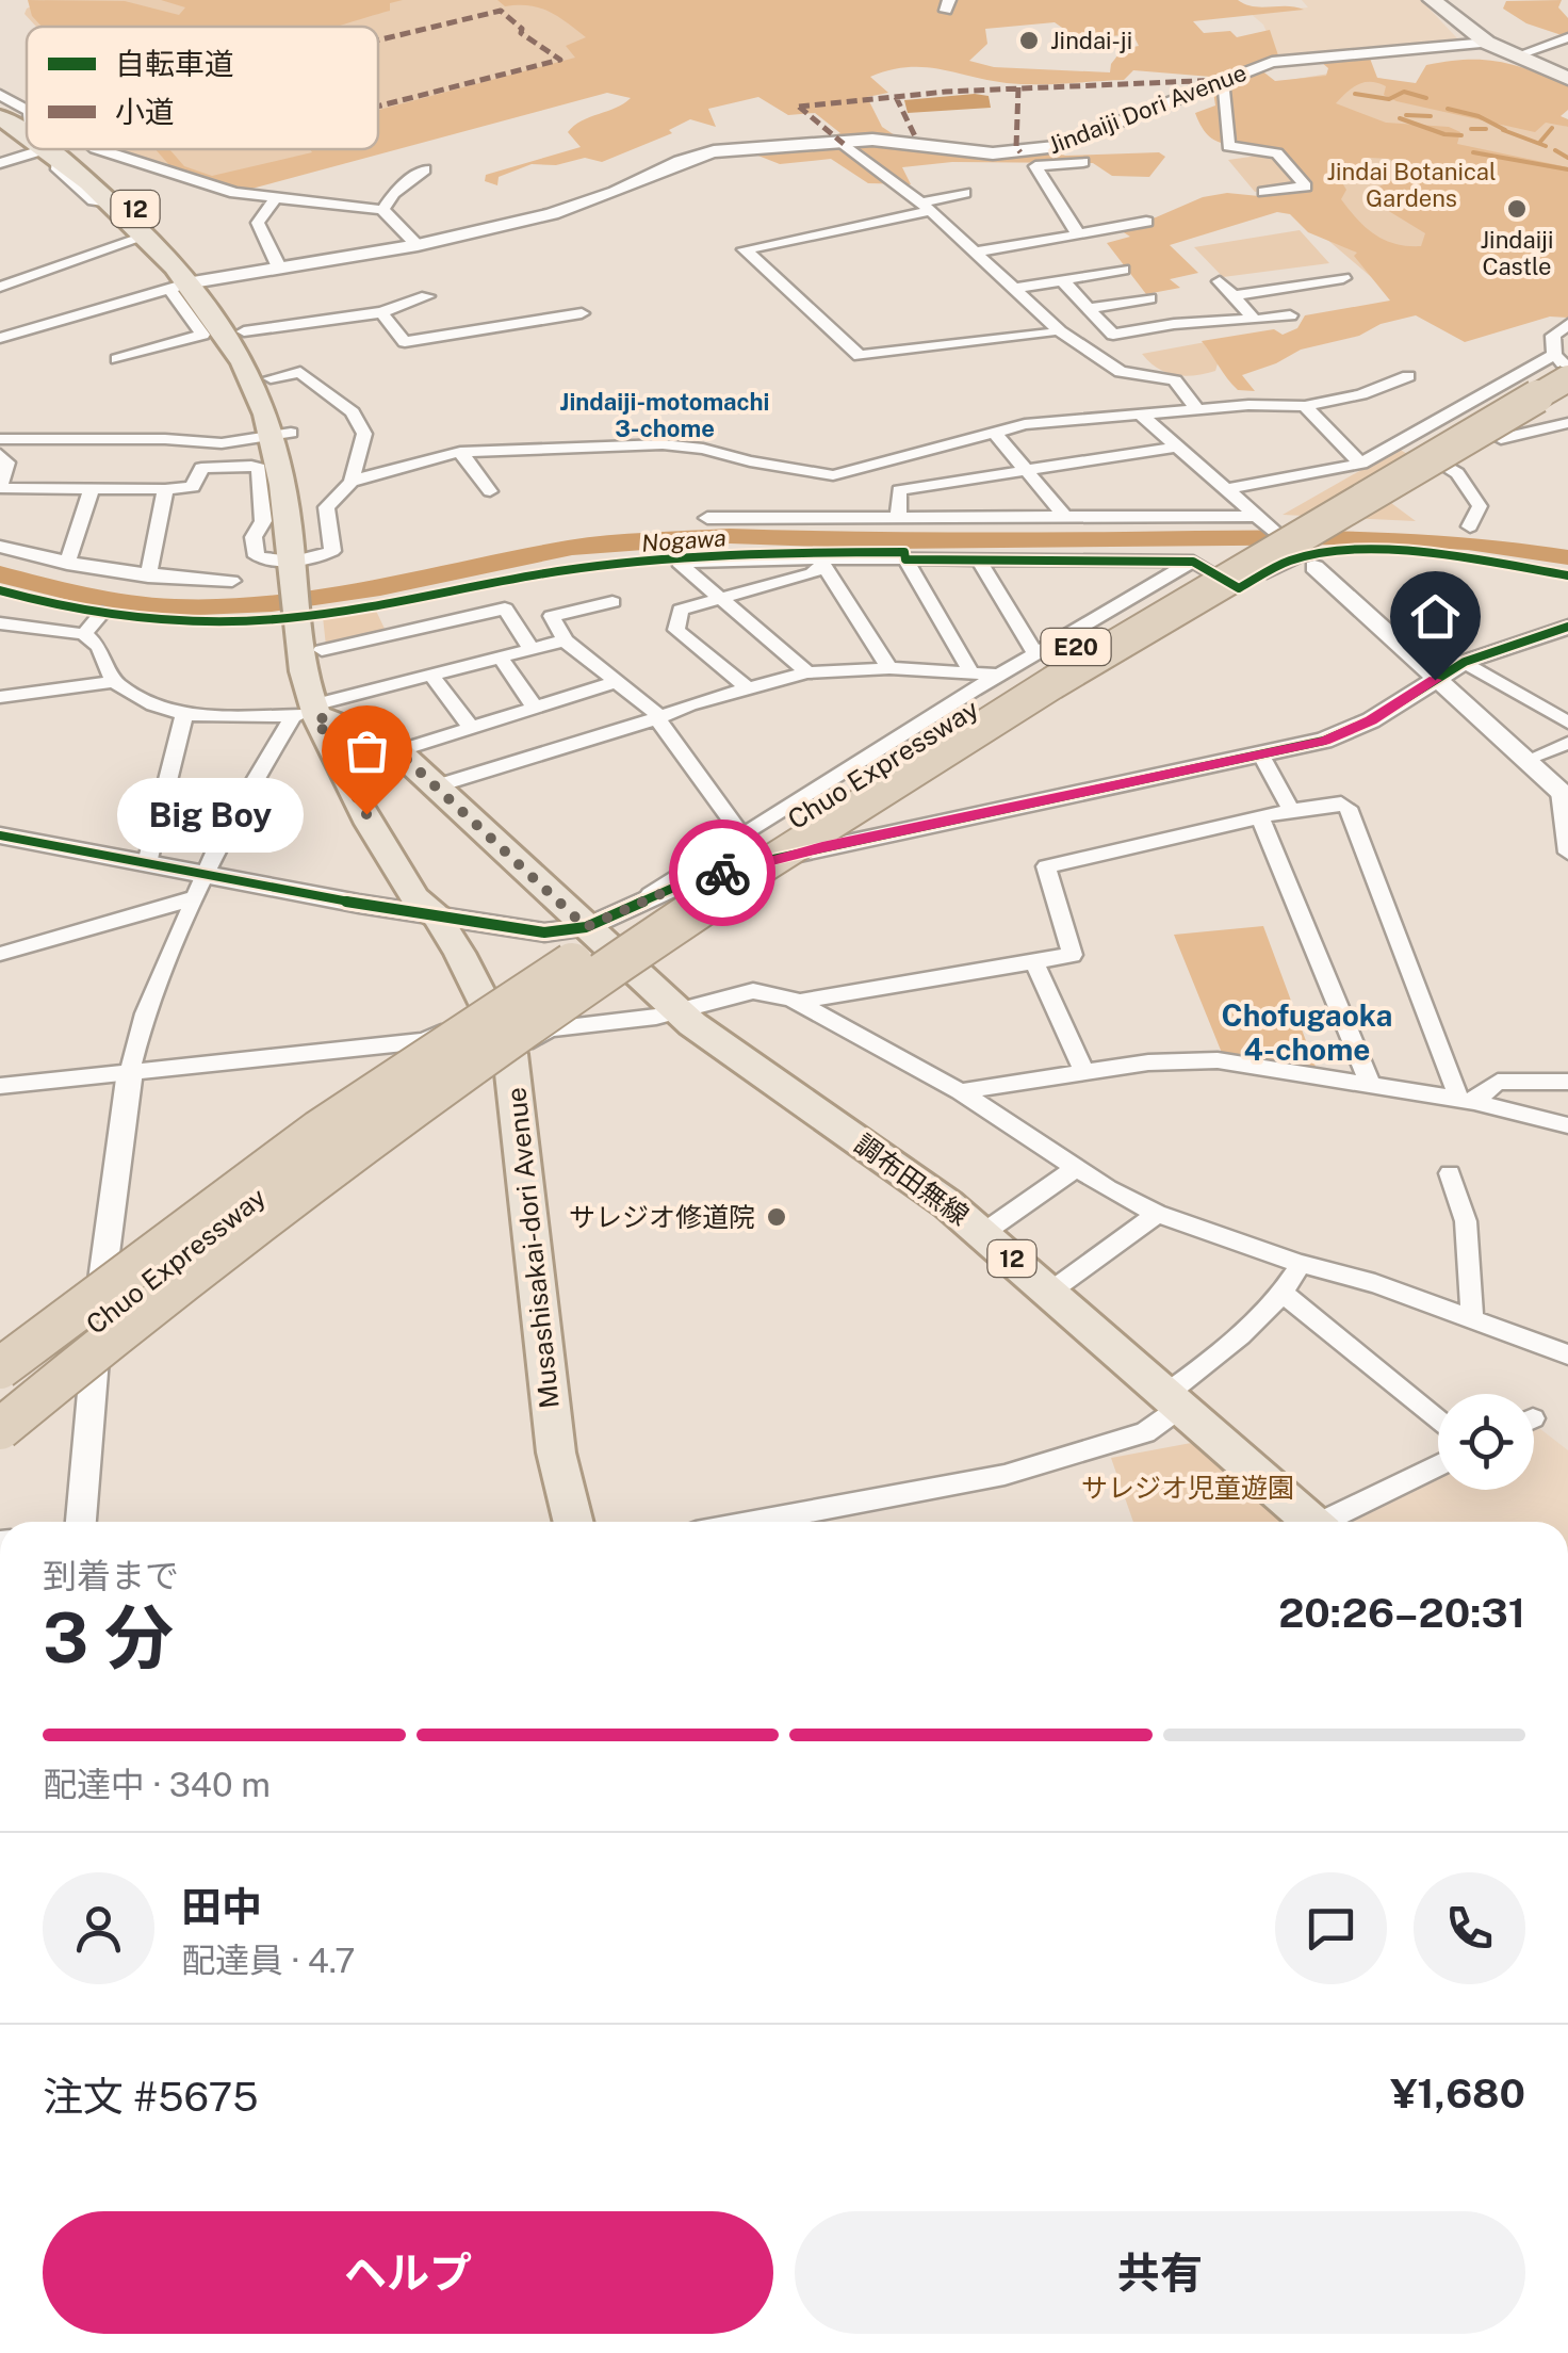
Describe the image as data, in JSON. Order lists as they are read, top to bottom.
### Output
{
  "streets": {
    "highway": ["E20", "Chuo Expressway"],
    "main road": ["12", "調布田無線", "Musashisakai-dori Avenue"],
    "street": ["Jindaiji Dori Avenue"]
  },
  "crossings": [
    ["Jindaiji Dori Avenue", "12"],
    ["12", "Chuo Expressway"],
    ["12", "調布田無線"],
    ["12", "Musashisakai-dori Avenue"]
  ],
  "districts": ["Jindaiji-motomachi 3-chome", "Chofugaoka 4-chome"],
  "water": ["Nogawa"],
  "parks": ["Jindai Botanical Gardens", "サレジオ児童遊園"],
  "places": [
    "Jindai-ji",
    "Jindaiji Castle",
    "Big Boy",
    "サレジオ修道院"
  ],
  "legend": ["自転車道", "小道"],
  "page": {
    "bubble": "Big Boy",
    "heading": ["3 分", "到着まで", "20:26–20:31"],
    "panel": [
      "田中",
      "配達員 · 4.7",
      "注文 #5675",
      "¥1,680"
    ],
    "bar": "配達中 · 340 m",
    "buttons": ["ヘルプ", "共有"]
  }
}
